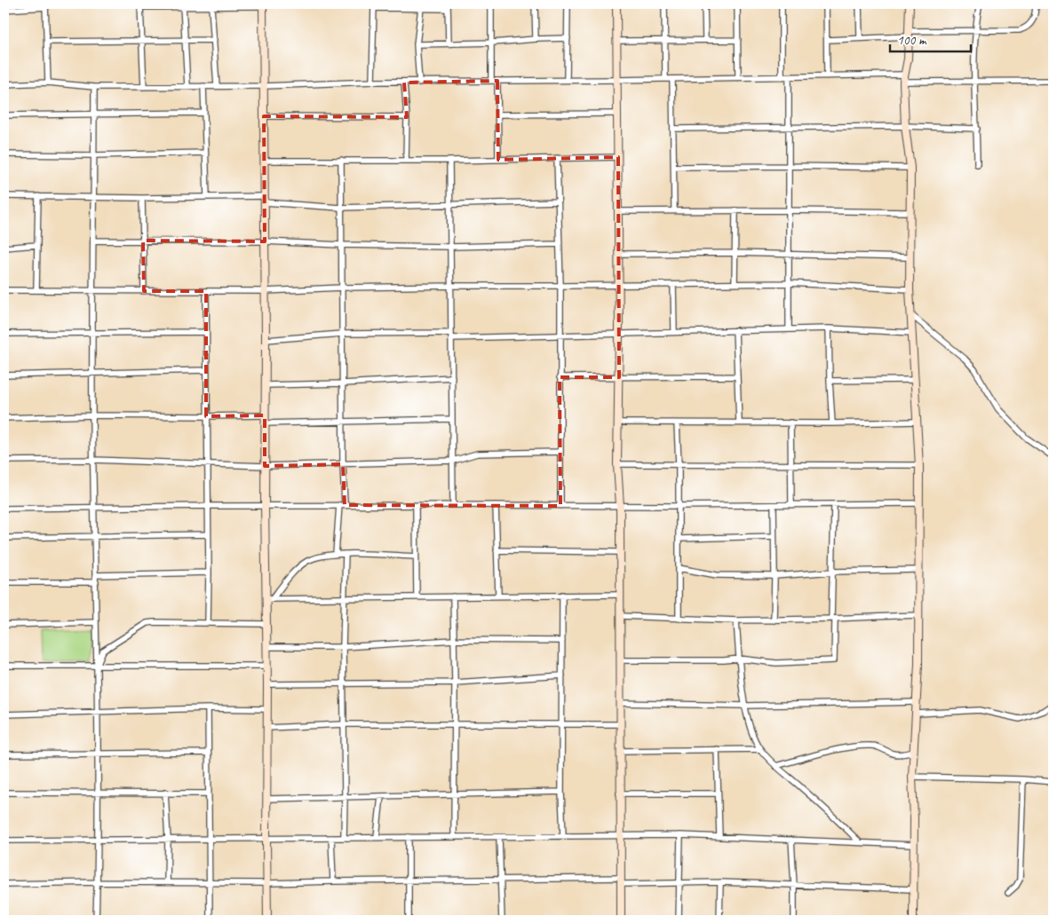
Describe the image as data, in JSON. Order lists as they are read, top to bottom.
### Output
{
  "scale_bar": "100 m"
}
